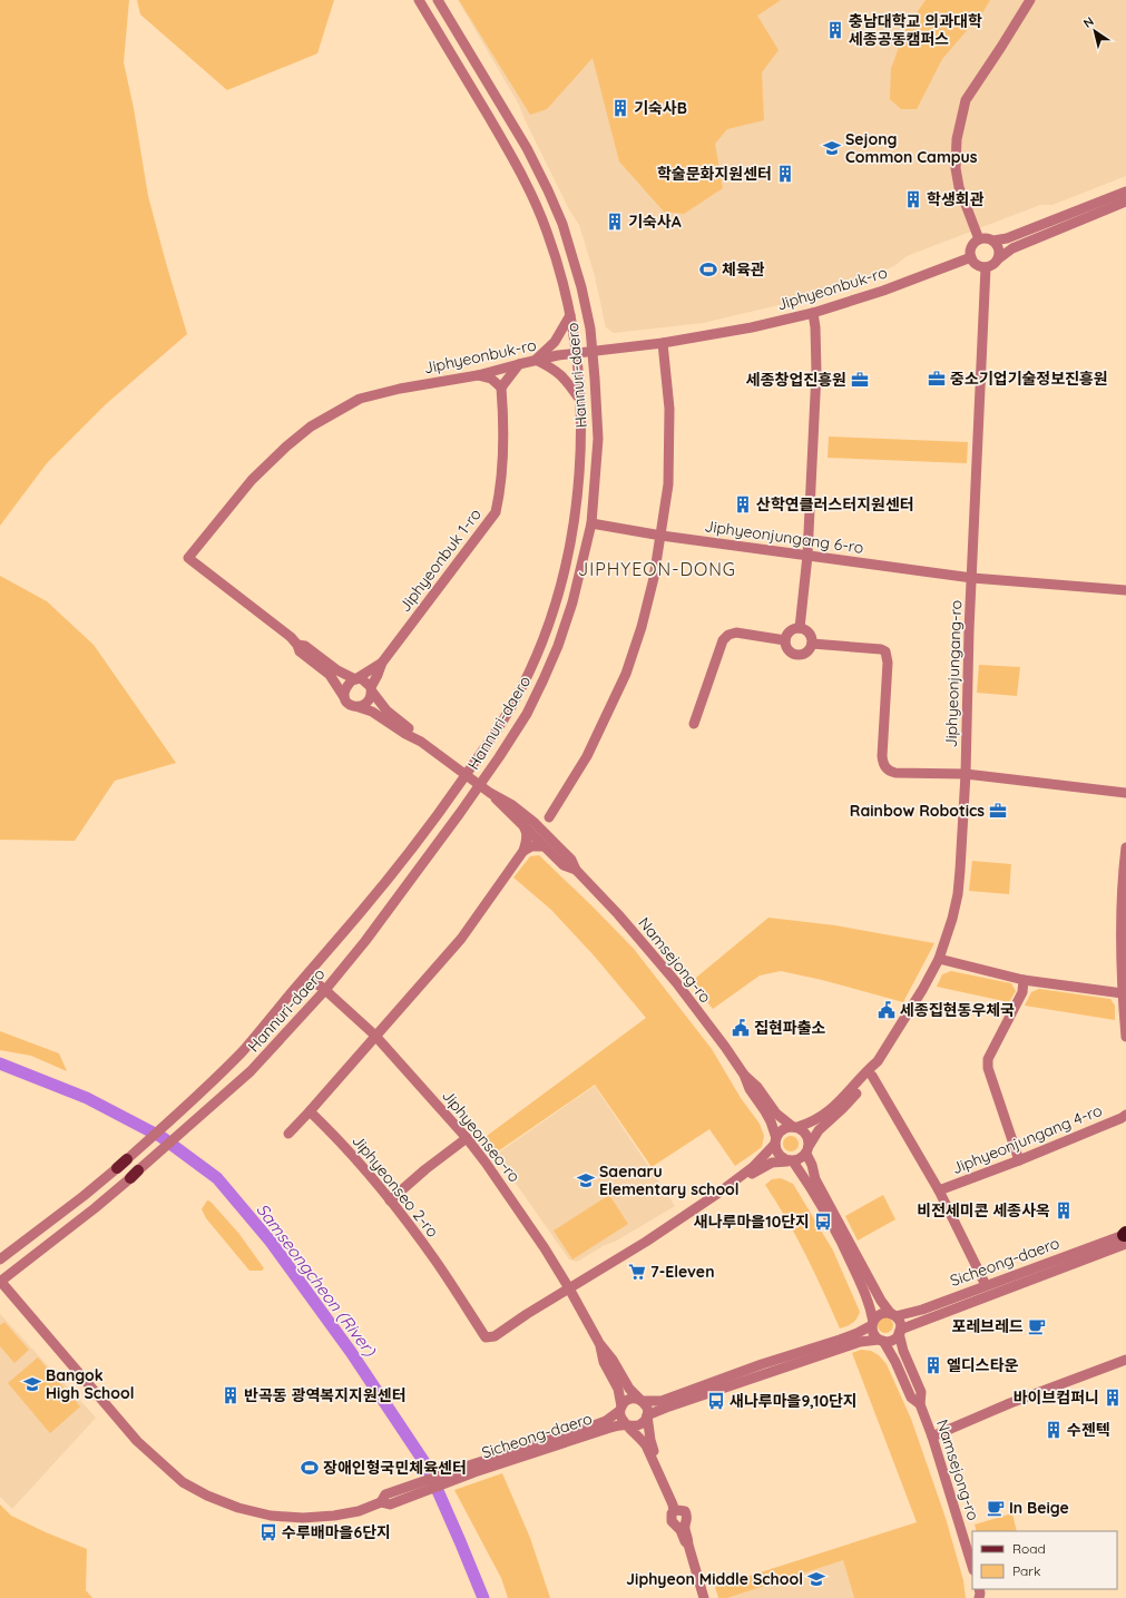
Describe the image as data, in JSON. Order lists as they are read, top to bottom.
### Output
{
  "streets": {
    "main road": ["Hannuri-daero"],
    "street": [
      "Jiphyeonbuk-ro",
      "Jiphyeonjungang 6-ro",
      "Jiphyeonbuk 1-ro",
      "Jiphyeonjungang-ro",
      "Namsejong-ro",
      "Jiphyeonseo-ro",
      "Jiphyeonjungang 4-ro",
      "Jiphyeonseo 2-ro",
      "Sicheong-daero"
    ]
  },
  "crossings": [
    ["Jiphyeonbuk-ro", "Hannuri-daero"],
    ["Jiphyeonbuk-ro", "Jiphyeonbuk 1-ro"],
    ["Jiphyeonbuk-ro", "Jiphyeonjungang-ro"],
    ["Hannuri-daero", "Jiphyeonjungang 6-ro"],
    ["Hannuri-daero", "Namsejong-ro"],
    ["Hannuri-daero", "Jiphyeonseo-ro"],
    ["Hannuri-daero", "Sicheong-daero"],
    ["Jiphyeonjungang 6-ro", "Jiphyeonjungang-ro"],
    ["Jiphyeonjungang-ro", "Namsejong-ro"],
    ["Jiphyeonjungang-ro", "Jiphyeonseo 2-ro"],
    ["Namsejong-ro", "Jiphyeonseo 2-ro"],
    ["Namsejong-ro", "Sicheong-daero"],
    ["Jiphyeonseo-ro", "Jiphyeonseo 2-ro"],
    ["Jiphyeonseo-ro", "Sicheong-daero"]
  ],
  "districts": ["JIPHYEON-DONG"],
  "water": ["Samseongcheon (River)"],
  "places": {
    "building": [
      "충남대학교 의과대학 세종공동캠퍼스",
      "기숙사B",
      "학술문화지원센터",
      "학생회관",
      "기숙사A",
      "산학연클러스터지원센터",
      "비전세미콘 세종사옥",
      "엘디스타운",
      "반곡동 광역복지지원센터",
      "바이브컴퍼니",
      "수젠텍"
    ],
    "school or university": [
      "Sejong Common Campus",
      "Saenaru Elementary school",
      "Bangok High School",
      "Jiphyeon Middle School"
    ],
    "sports": ["체육관", "장애인형국민체육센터"],
    "office": ["중소기업기술정보진흥원", "세종창업진흥원", "Rainbow Robotics"],
    "public building": ["세종집현동우체국", "집현파출소"],
    "bus stop": ["새나루마을10단지", "새나루마을9,10단지", "수루배마을6단지"],
    "supermarket": ["7-Eleven"],
    "cafe": ["포레브레드", "In Beige"]
  },
  "legend": ["Road", "Park"],
  "north": "top left"
}
